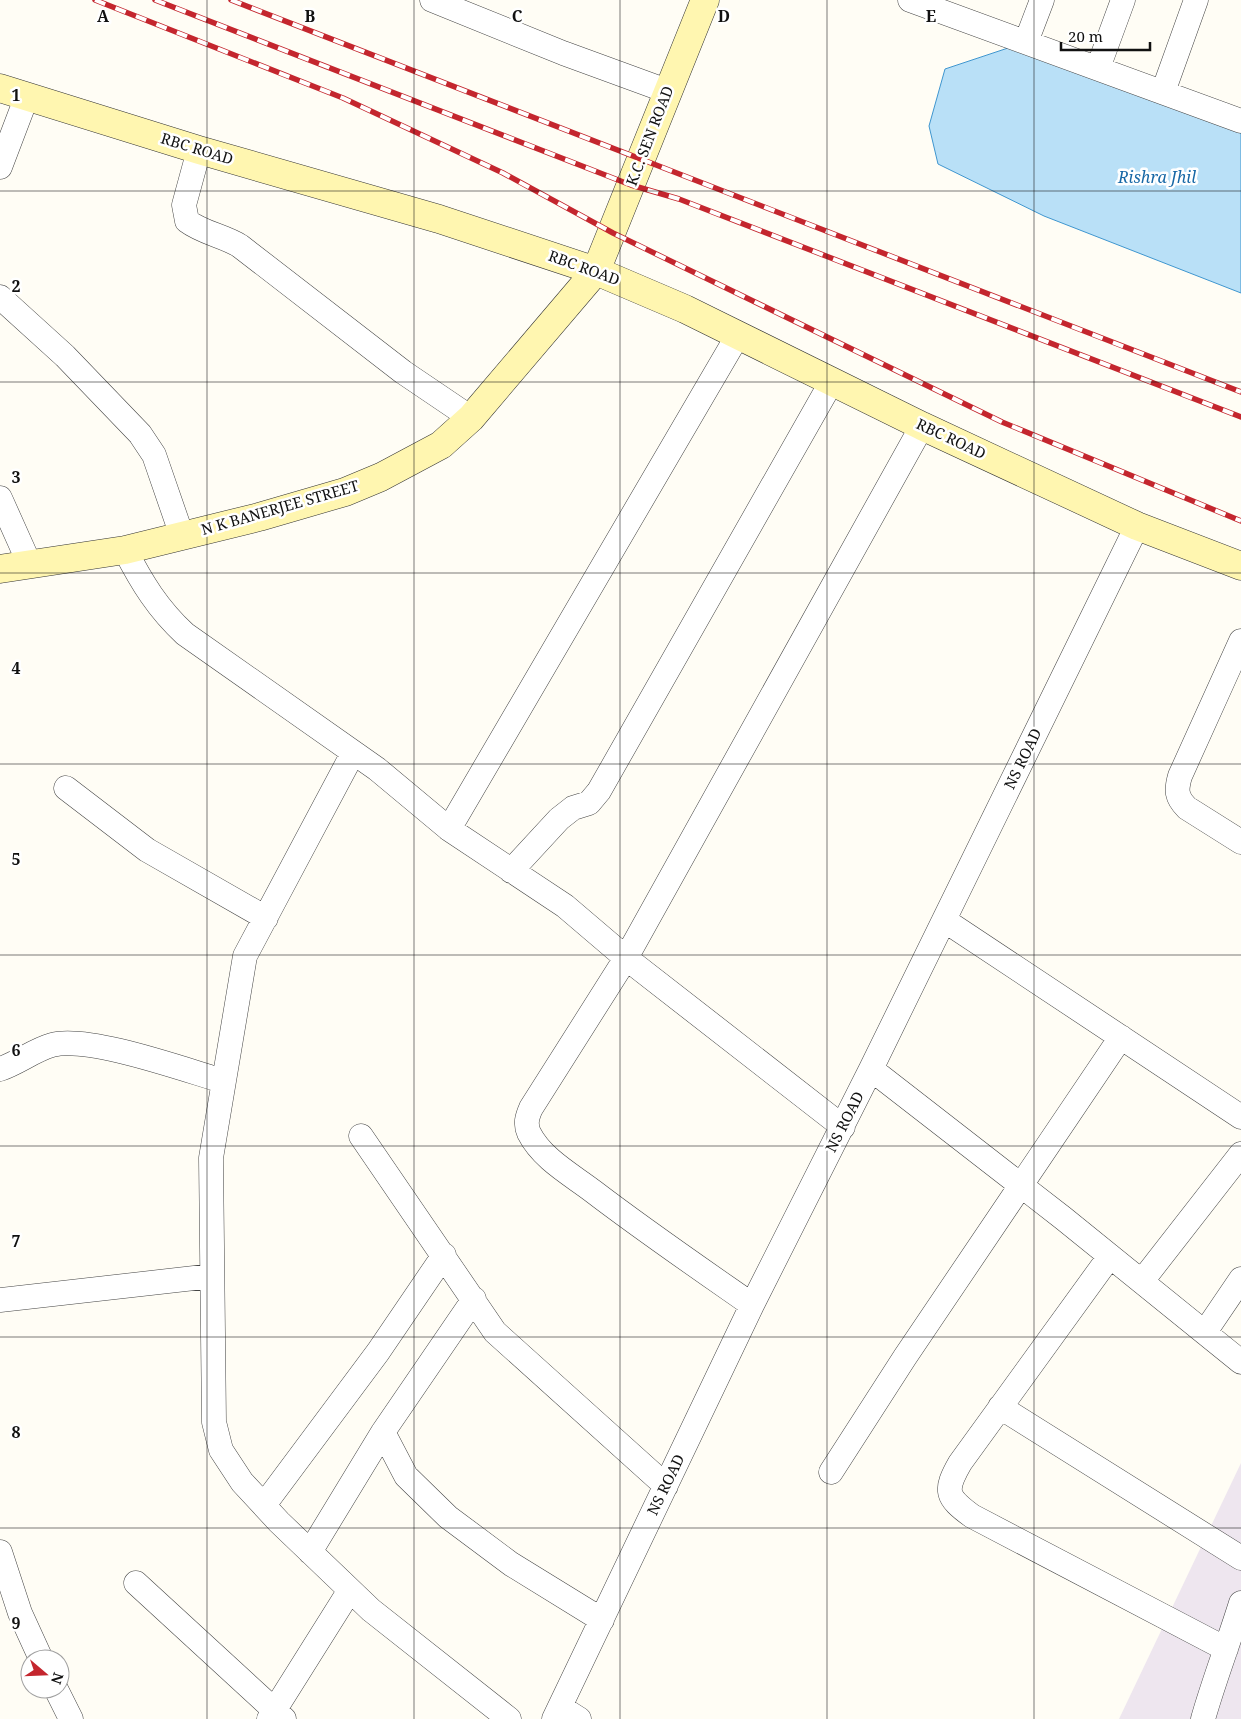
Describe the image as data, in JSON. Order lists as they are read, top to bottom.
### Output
{
  "streets": {
    "street": [
      "K.C. SEN ROAD",
      "RBC ROAD",
      "N K BANERJEE STREET",
      "NS ROAD"
    ]
  },
  "crossings": [
    ["K.C. SEN ROAD", "RBC ROAD"],
    ["K.C. SEN ROAD", "N K BANERJEE STREET"],
    ["RBC ROAD", "N K BANERJEE STREET"],
    ["RBC ROAD", "NS ROAD"]
  ],
  "water": ["Rishra Jhil"],
  "scale_bar": "20 m",
  "north": "right",
  "grid": {
    "columns": [
      "A",
      "B",
      "C",
      "D",
      "E"
    ],
    "rows": [
      "1",
      "2",
      "3",
      "4",
      "5",
      "6",
      "7",
      "8",
      "9"
    ]
  }
}
